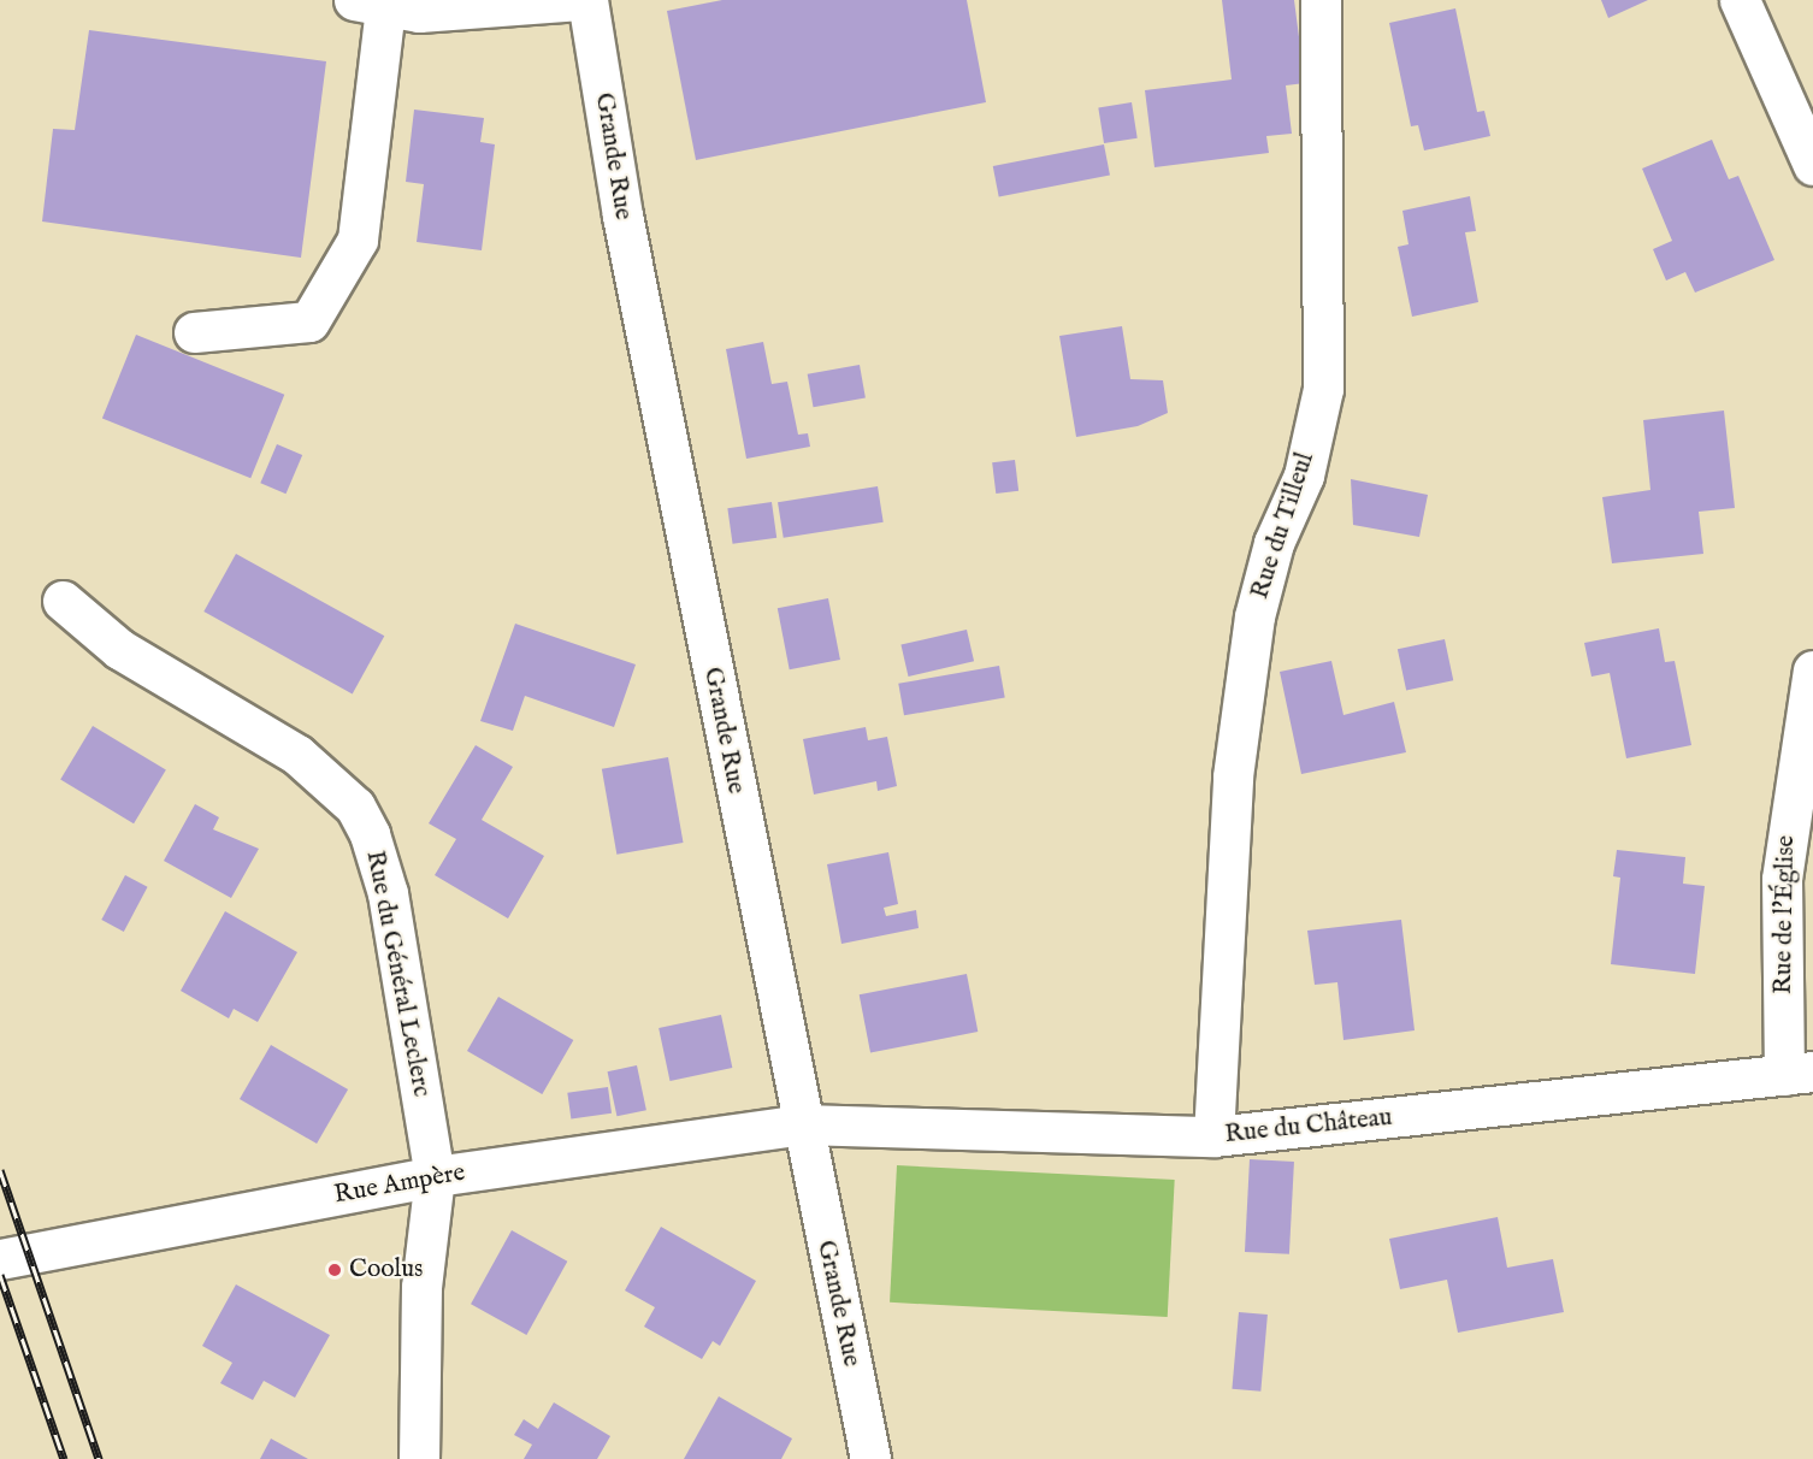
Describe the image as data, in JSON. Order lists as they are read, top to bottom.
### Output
{
  "streets": {
    "street": [
      "Grande Rue",
      "Rue du Tilleul",
      "Rue de l'Église",
      "Rue du Général Leclerc",
      "Rue du Château",
      "Rue Ampère"
    ]
  },
  "crossings": [
    ["Grande Rue", "Rue du Château"],
    ["Grande Rue", "Rue Ampère"],
    ["Rue du Tilleul", "Rue du Château"],
    ["Rue de l'Église", "Rue du Château"],
    ["Rue du Général Leclerc", "Rue Ampère"],
    ["Rue du Château", "Rue Ampère"]
  ],
  "places": ["Coolus"]
}
